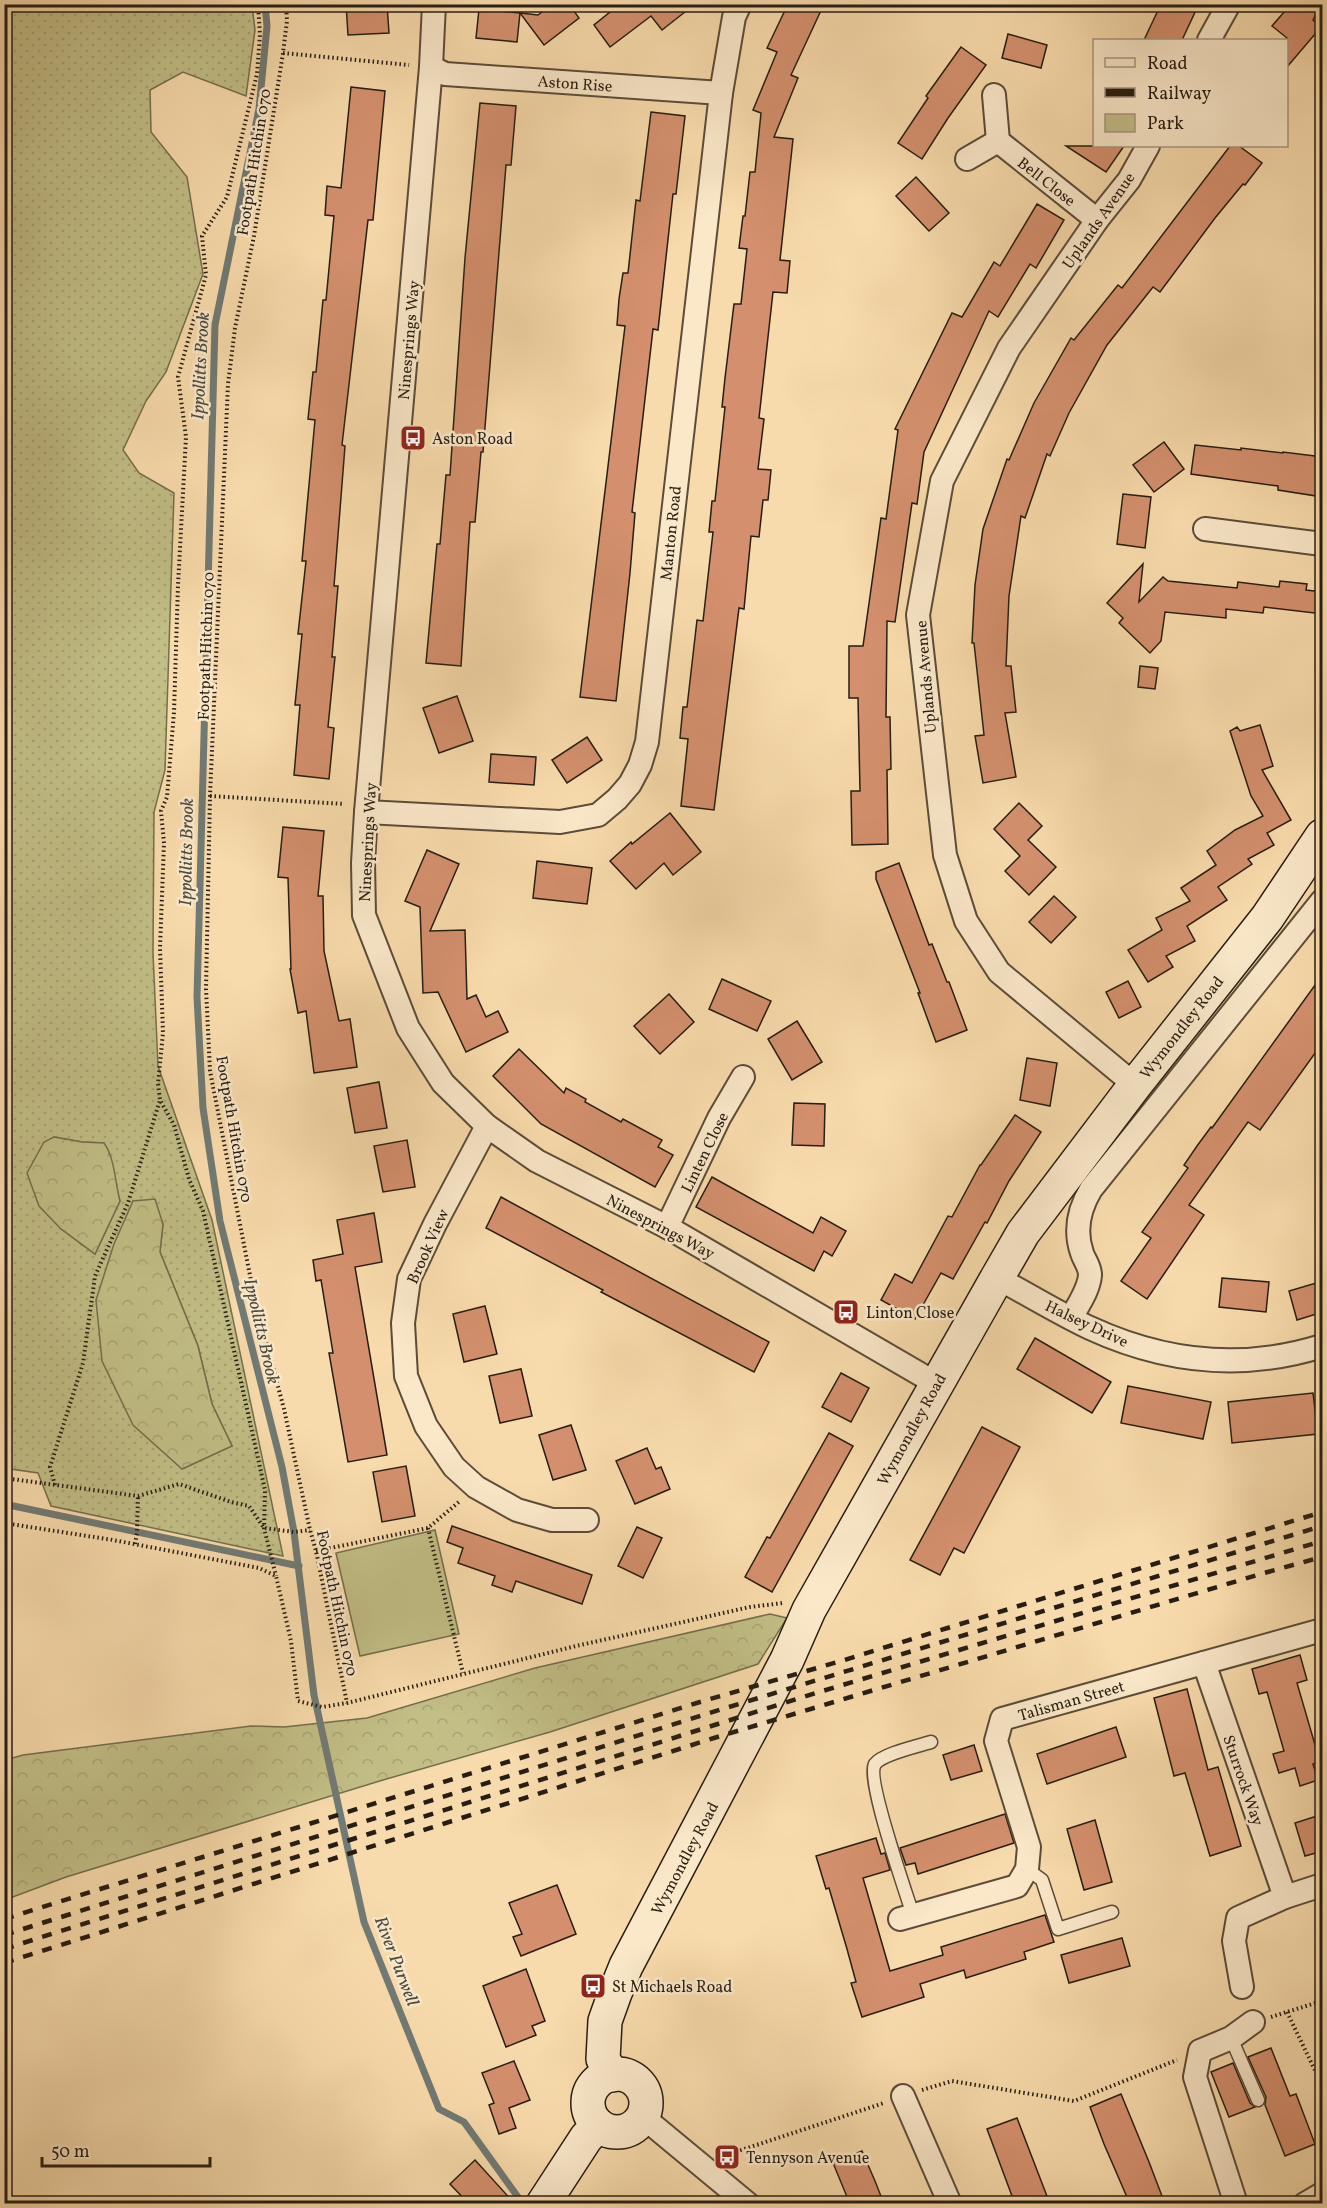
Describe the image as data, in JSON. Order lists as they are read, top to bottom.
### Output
{
  "streets": {
    "street": [
      "Aston Rise",
      "Bell Close",
      "Uplands Avenue",
      "Ninesprings Way",
      "Manton Road",
      "Wymondley Road",
      "Linten Close",
      "Brook View",
      "Halsey Drive",
      "Talisman Street",
      "Sturrock Way"
    ],
    "path": ["Footpath Hitchin 070"]
  },
  "crossings": [
    ["Aston Rise", "Ninesprings Way"],
    ["Aston Rise", "Manton Road"],
    ["Bell Close", "Uplands Avenue"],
    ["Uplands Avenue", "Wymondley Road"],
    ["Ninesprings Way", "Manton Road"],
    ["Ninesprings Way", "Wymondley Road"],
    ["Ninesprings Way", "Linten Close"],
    ["Ninesprings Way", "Brook View"],
    ["Wymondley Road", "Halsey Drive"],
    ["Talisman Street", "Sturrock Way"]
  ],
  "water": ["Ippollitts Brook", "River Purwell"],
  "places": {
    "bus stop": [
      "Aston Road",
      "Linton Close",
      "St Michaels Road",
      "Tennyson Avenue"
    ]
  },
  "legend": ["Road", "Railway", "Park"],
  "scale_bar": "50 m"
}
